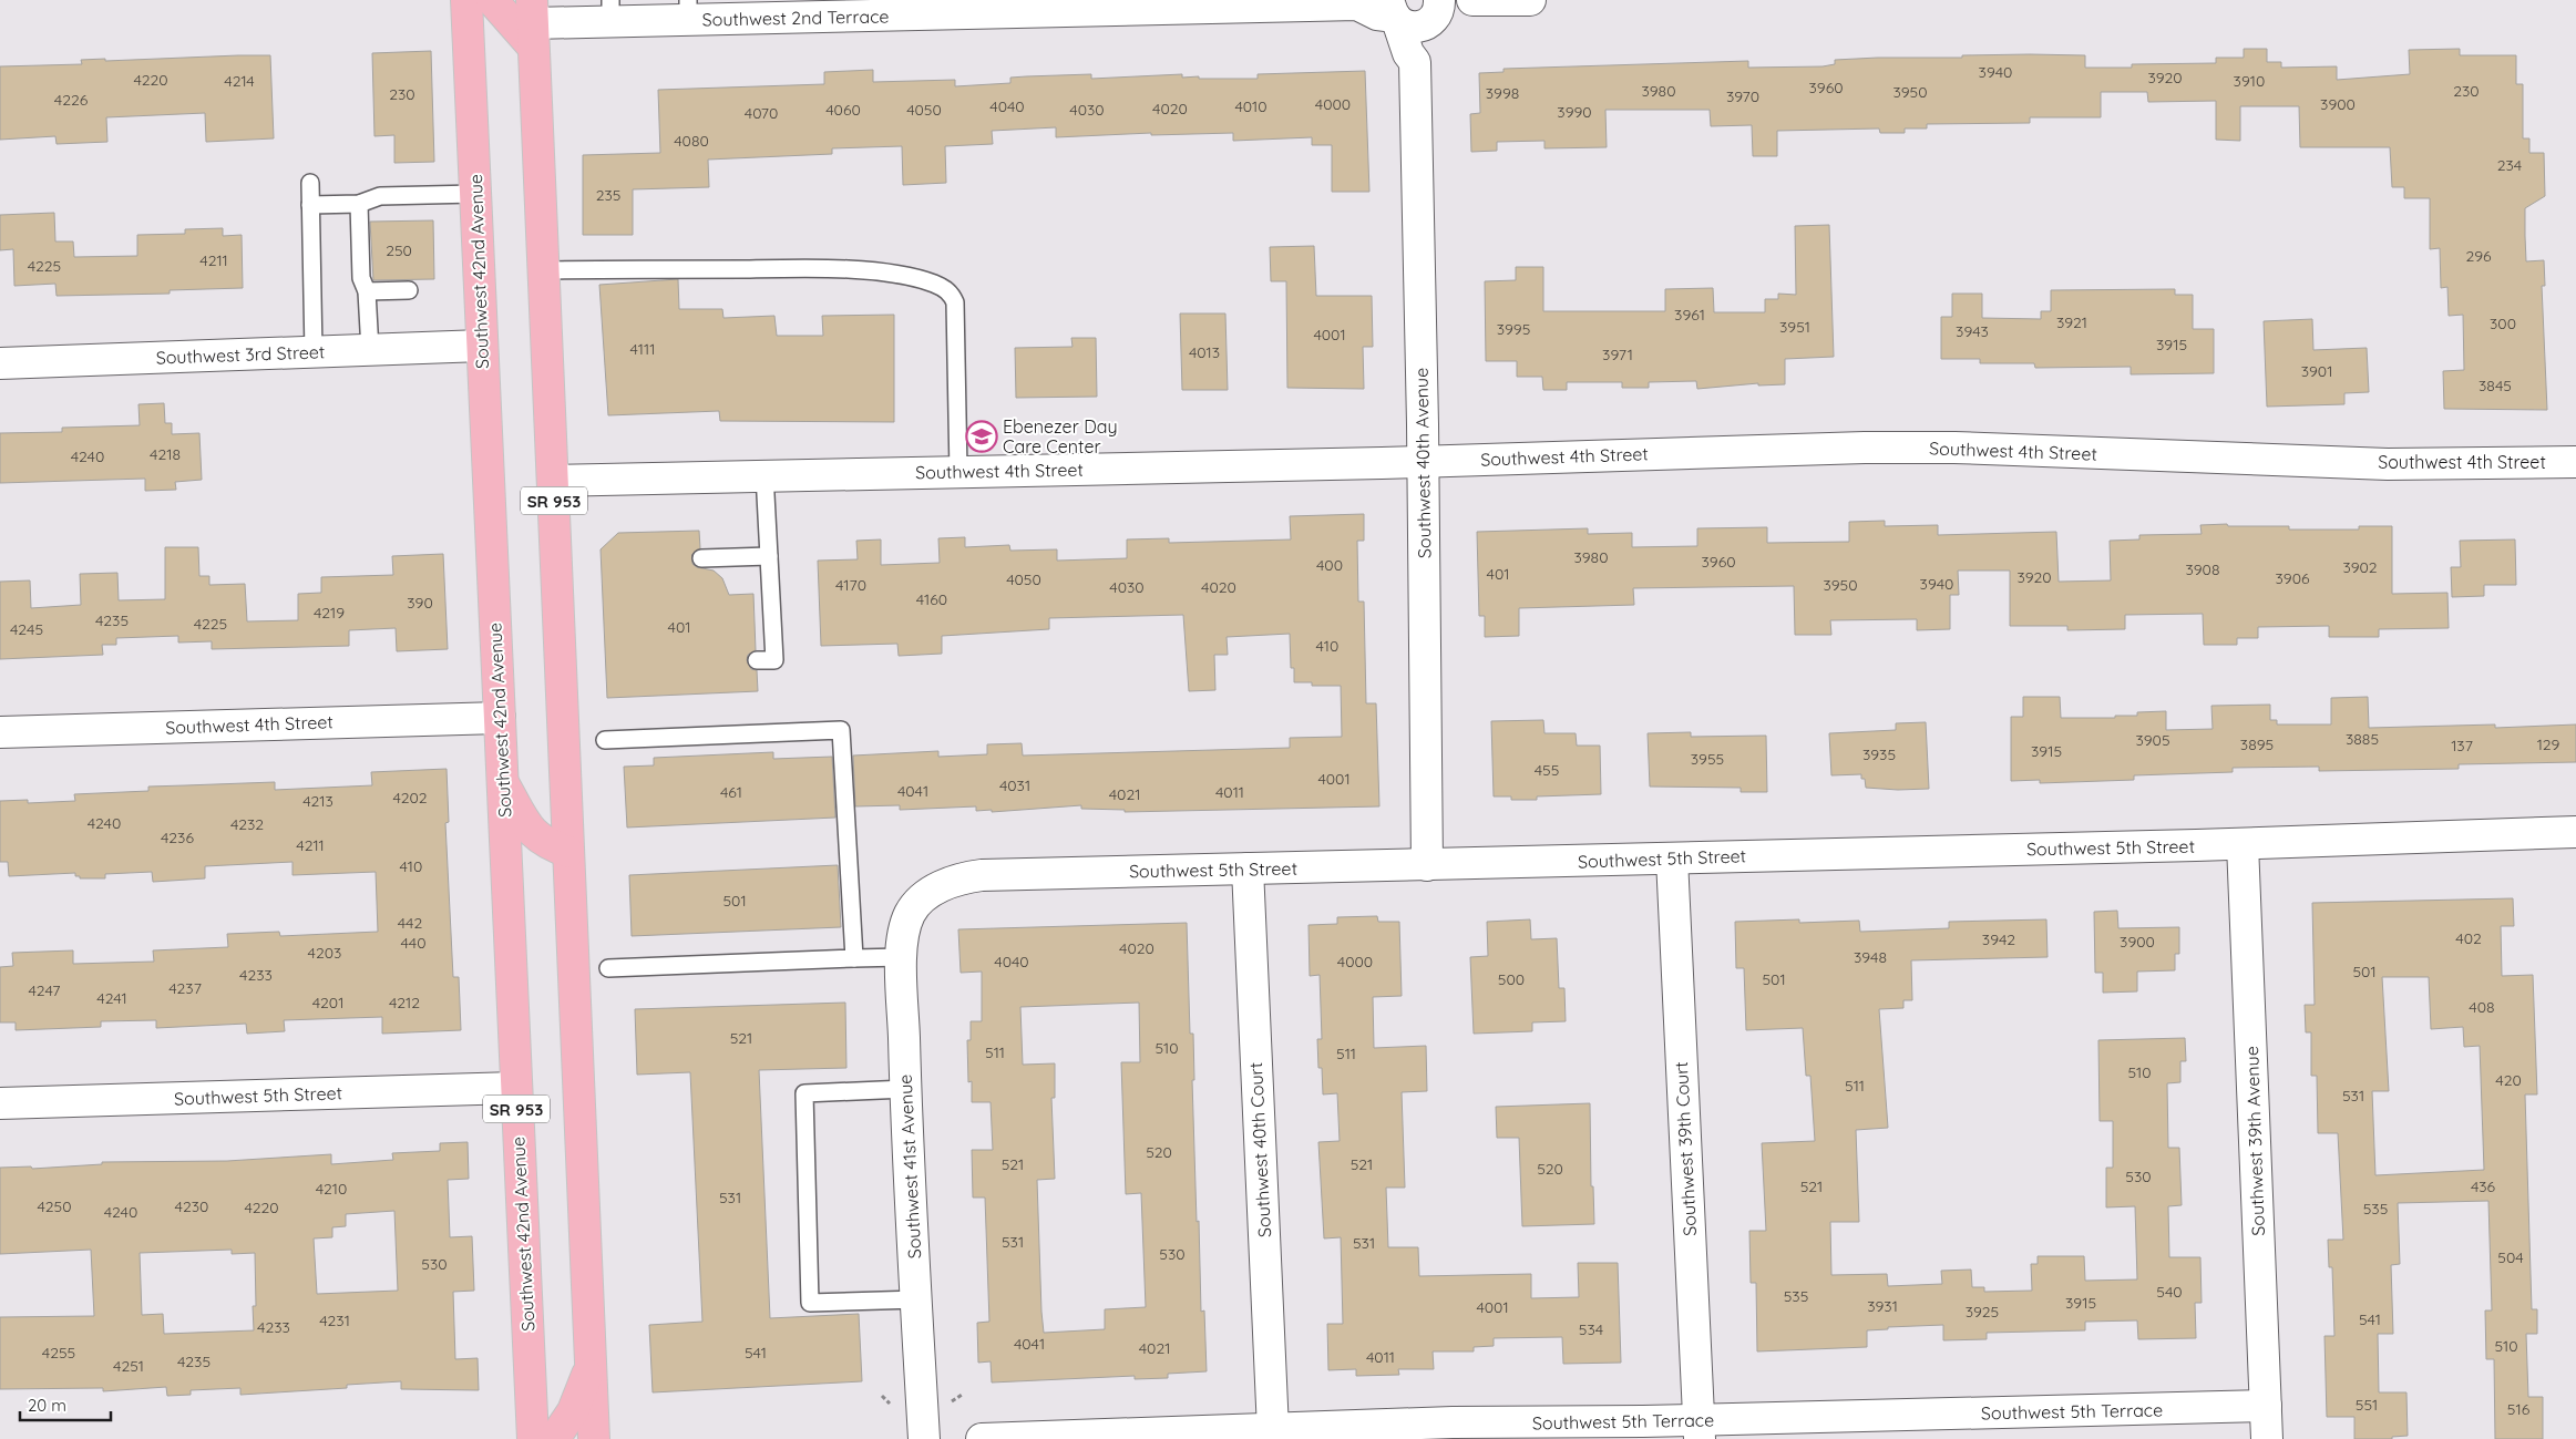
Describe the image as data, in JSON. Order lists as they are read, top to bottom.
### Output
{
  "streets": {
    "main road": ["Southwest 42nd Avenue", "SR 953"],
    "street": [
      "Southwest 2nd Terrace",
      "Southwest 3rd Street",
      "Southwest 4th Street",
      "Southwest 40th Avenue",
      "Southwest 5th Street",
      "Southwest 39th Avenue",
      "Southwest 39th Court",
      "Southwest 40th Court",
      "Southwest 41st Avenue",
      "Southwest 5th Terrace"
    ]
  },
  "crossings": [
    ["Southwest 2nd Terrace", "Southwest 40th Avenue"],
    ["Southwest 2nd Terrace", "SR 953"],
    ["Southwest 42nd Avenue", "Southwest 3rd Street"],
    ["Southwest 42nd Avenue", "Southwest 4th Street"],
    ["Southwest 42nd Avenue", "Southwest 5th Street"],
    ["Southwest 4th Street", "Southwest 40th Avenue"],
    ["Southwest 4th Street", "SR 953"],
    ["Southwest 40th Avenue", "Southwest 5th Street"],
    ["Southwest 5th Street", "Southwest 39th Avenue"],
    ["Southwest 5th Street", "Southwest 39th Court"],
    ["Southwest 5th Street", "Southwest 40th Court"],
    ["Southwest 5th Street", "Southwest 41st Avenue"],
    ["Southwest 39th Avenue", "Southwest 5th Terrace"],
    ["Southwest 39th Court", "Southwest 5th Terrace"],
    ["Southwest 40th Court", "Southwest 5th Terrace"]
  ],
  "places": {
    "school or university": ["Ebenezer Day Care Center"]
  },
  "house_numbers": [
    "3940",
    "3920",
    "4220",
    "4214",
    "3910",
    "3960",
    "3980",
    "230",
    "3950",
    "3998",
    "230",
    "3970",
    "4226",
    "4000",
    "3900",
    "4040",
    "4010",
    "4020",
    "4060",
    "4050",
    "4030",
    "3990",
    "4070",
    "4080",
    "234",
    "235",
    "250",
    "296",
    "4211",
    "4225",
    "3961",
    "3921",
    "300",
    "3951",
    "3995",
    "3943",
    "4001",
    "3915",
    "4111",
    "4013",
    "3971",
    "3901",
    "3845",
    "4218",
    "4240",
    "3980",
    "3960",
    "400",
    "3902",
    "3908",
    "401",
    "3920",
    "3906",
    "4050",
    "3940",
    "4170",
    "3950",
    "4030",
    "4020",
    "4160",
    "390",
    "4219",
    "4235",
    "4225",
    "401",
    "4245",
    "410",
    "3885",
    "3905",
    "3895",
    "129",
    "137",
    "3915",
    "3935",
    "3955",
    "455",
    "4001",
    "4031",
    "4041",
    "461",
    "4011",
    "4021",
    "4202",
    "4213",
    "4240",
    "4232",
    "4236",
    "4211",
    "410",
    "501",
    "442",
    "402",
    "3942",
    "3900",
    "440",
    "4020",
    "4203",
    "3948",
    "4040",
    "4000",
    "501",
    "4233",
    "500",
    "501",
    "4237",
    "4247",
    "4241",
    "4201",
    "4212",
    "408",
    "521",
    "510",
    "511",
    "511",
    "510",
    "420",
    "511",
    "531",
    "520",
    "521",
    "521",
    "520",
    "530",
    "521",
    "436",
    "4210",
    "531",
    "4250",
    "4230",
    "4220",
    "535",
    "4240",
    "531",
    "531",
    "530",
    "504",
    "530",
    "540",
    "535",
    "3915",
    "3931",
    "4001",
    "3925",
    "541",
    "4231",
    "4233",
    "534",
    "4041",
    "510",
    "4021",
    "4255",
    "541",
    "4011",
    "4235",
    "4251",
    "551",
    "516"
  ],
  "scale_bar": "20 m"
}
